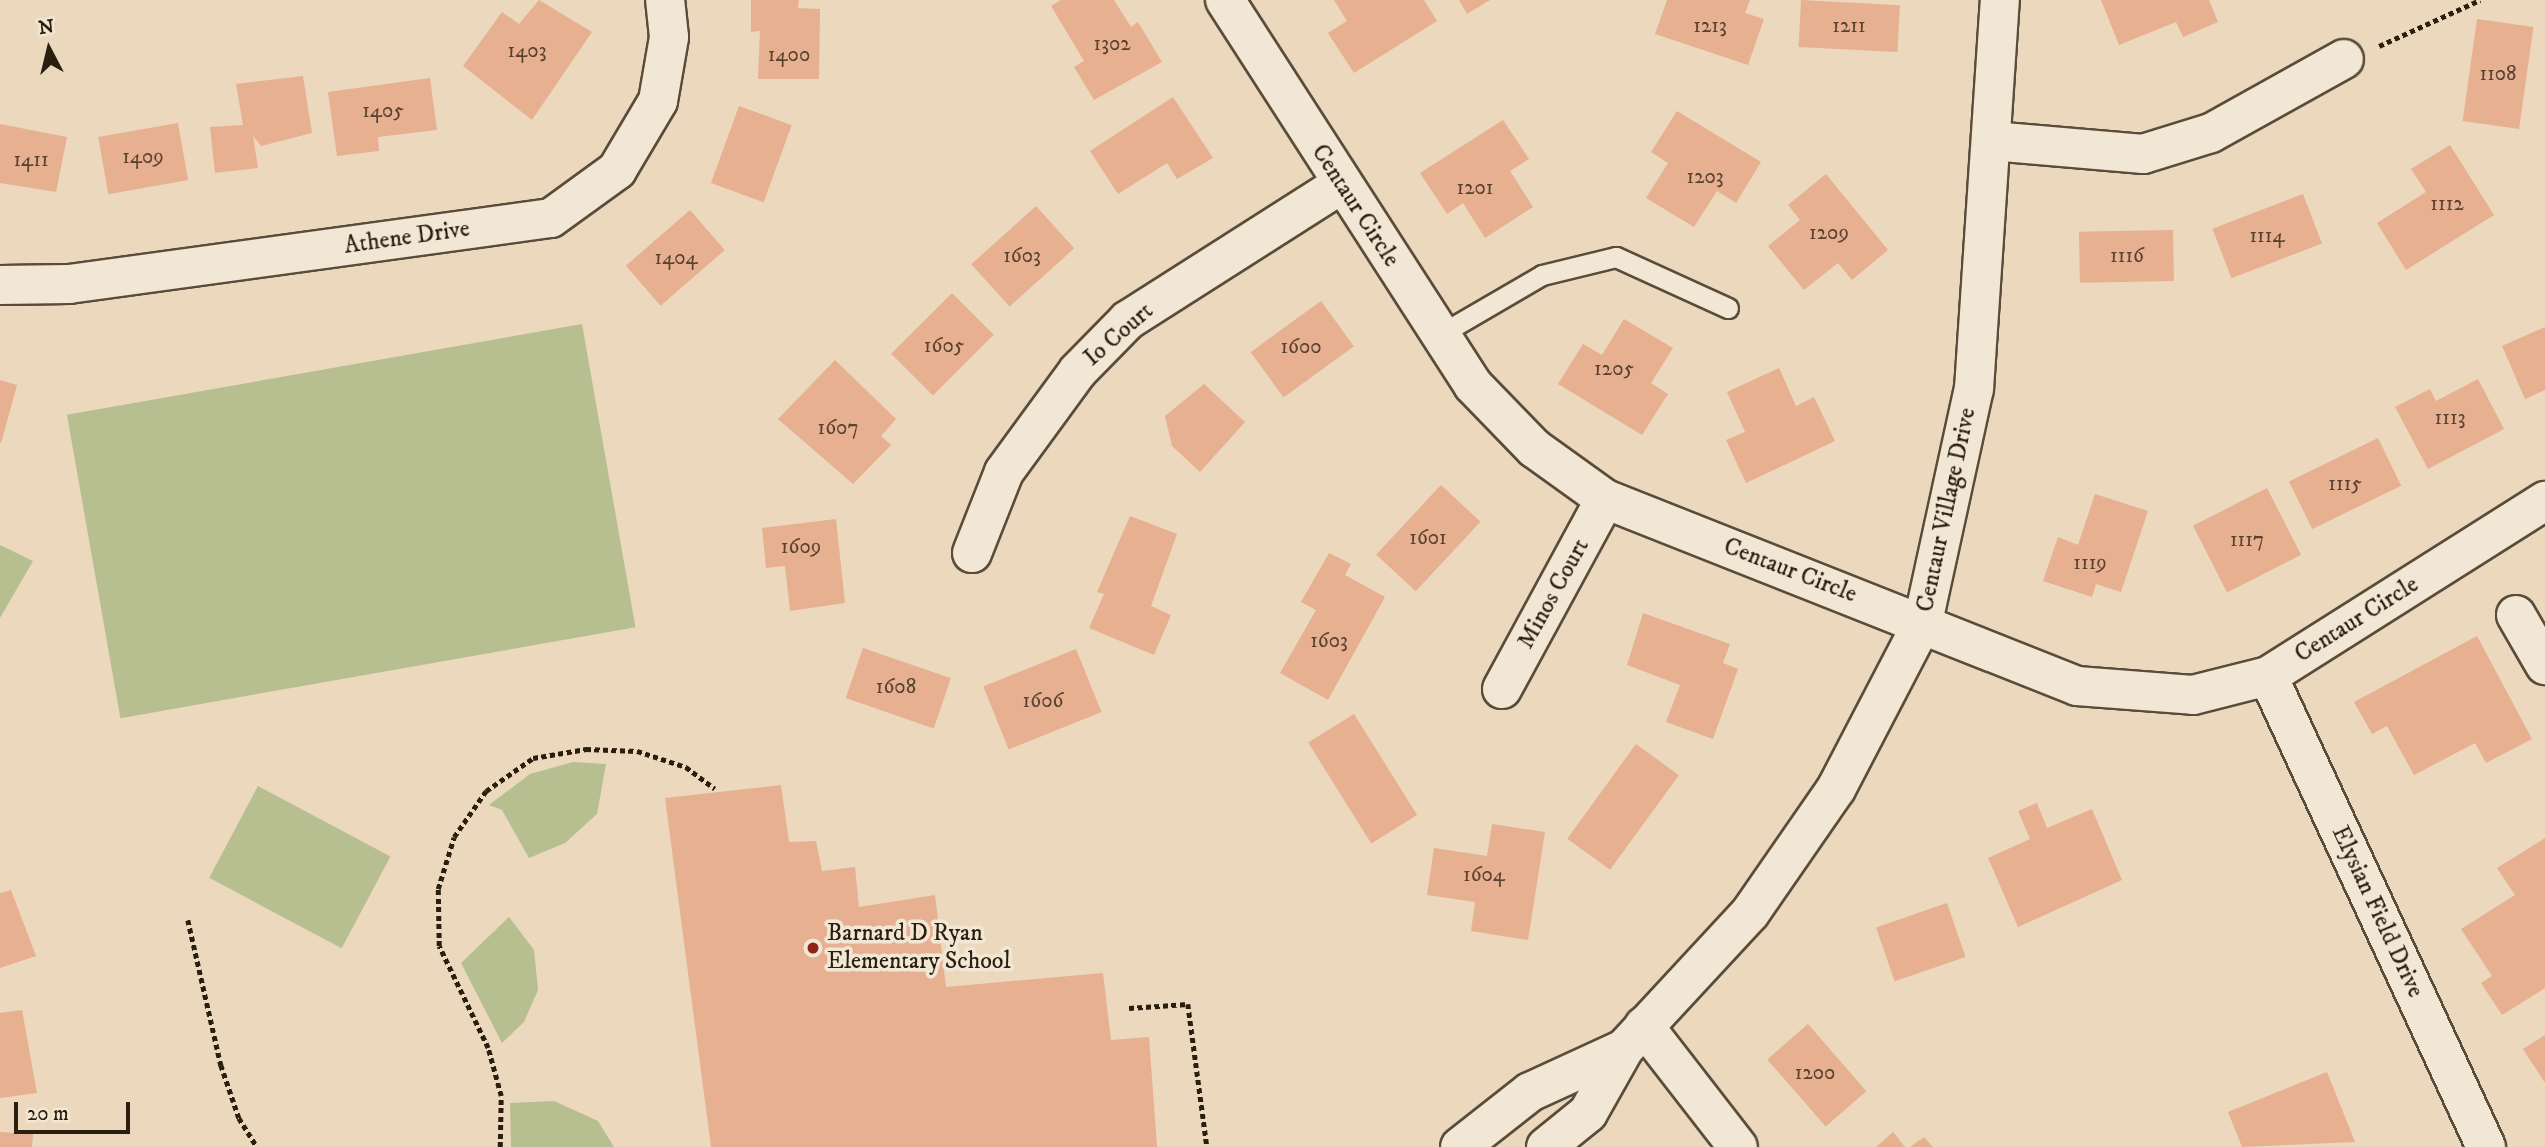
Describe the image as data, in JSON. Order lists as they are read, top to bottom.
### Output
{
  "streets": {
    "street": [
      "Centaur Circle",
      "Athene Drive",
      "Io Court",
      "Centaur Village Drive",
      "Minos Court",
      "Elysian Field Drive"
    ]
  },
  "crossings": [
    ["Centaur Circle", "Io Court"],
    ["Centaur Circle", "Centaur Village Drive"],
    ["Centaur Circle", "Minos Court"],
    ["Centaur Circle", "Elysian Field Drive"]
  ],
  "places": ["Barnard D Ryan Elementary School"],
  "house_numbers": [
    "1213",
    "1211",
    "1302",
    "1403",
    "1400",
    "1108",
    "1405",
    "1409",
    "1411",
    "1203",
    "1201",
    "1112",
    "1209",
    "1114",
    "1603",
    "1116",
    "1404",
    "1605",
    "1600",
    "1205",
    "1113",
    "1607",
    "1115",
    "1601",
    "1117",
    "1609",
    "1119",
    "1603",
    "1608",
    "1606",
    "1604",
    "1200"
  ],
  "scale_bar": "20 m",
  "north": "top"
}
